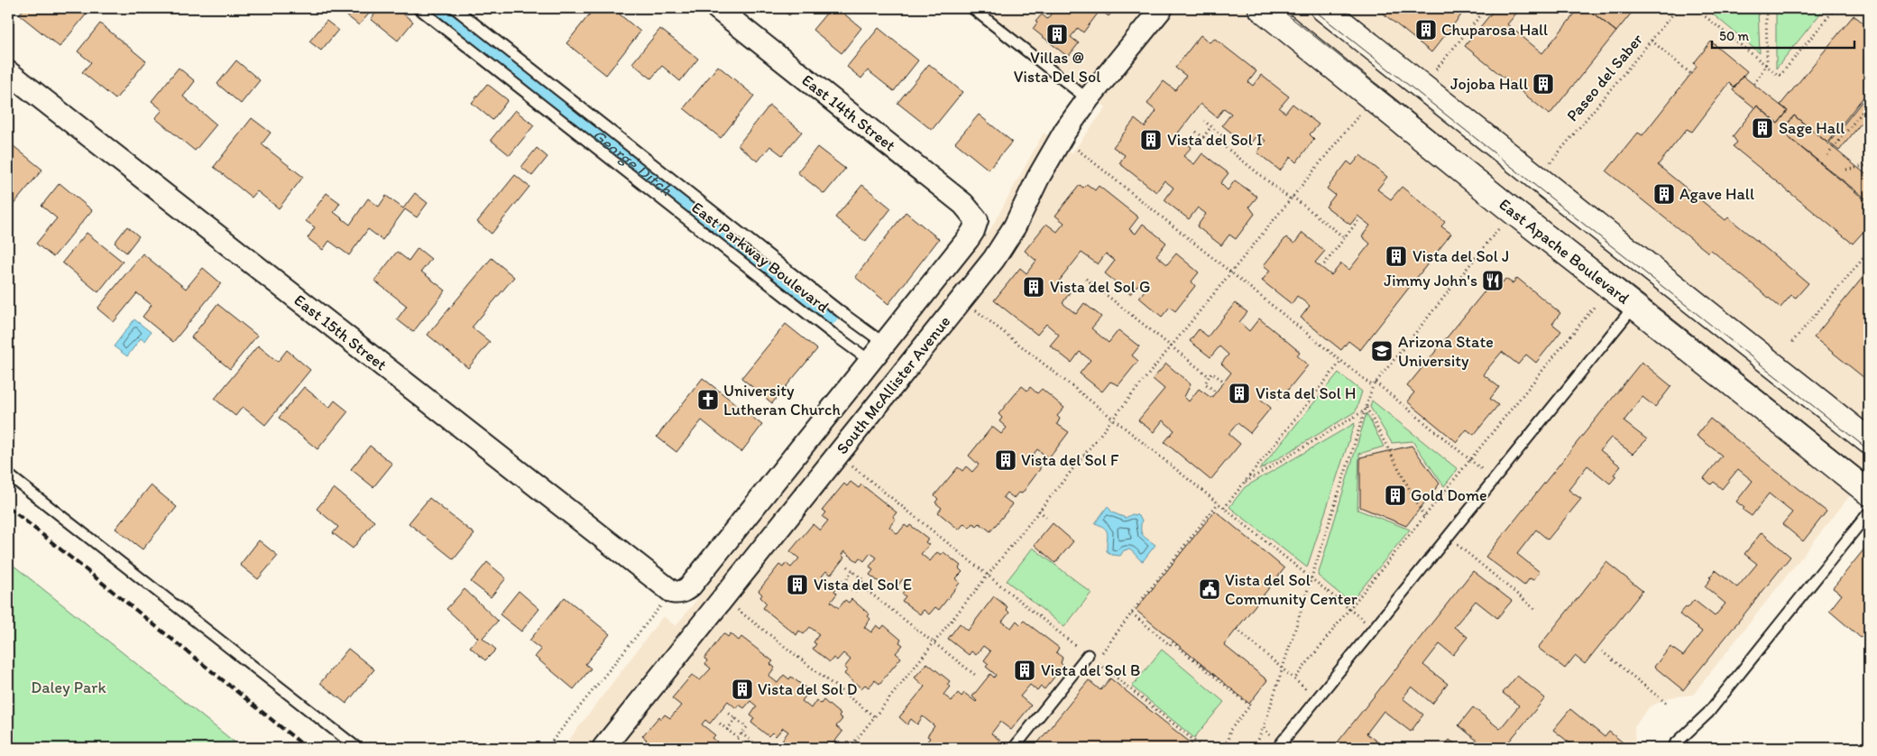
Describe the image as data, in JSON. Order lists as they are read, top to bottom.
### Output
{
  "streets": {
    "main road": ["East Apache Boulevard"],
    "street": ["East 14th Street", "East 15th Street", "South McAllister Avenue"],
    "lane": ["East Parkway Boulevard"],
    "path": ["Paseo del Saber"]
  },
  "crossings": [
    ["East 14th Street", "South McAllister Avenue"],
    ["East Parkway Boulevard", "South McAllister Avenue"],
    ["East 15th Street", "South McAllister Avenue"]
  ],
  "water": ["George Ditch"],
  "parks": ["Daley Park"],
  "places": {
    "building": [
      "Chuparosa Hall",
      "Villas @ Vista Del Sol",
      "Jojoba Hall",
      "Sage Hall",
      "Vista del Sol I",
      "Agave Hall",
      "Vista del Sol J",
      "Vista del Sol G",
      "Vista del Sol H",
      "Vista del Sol F",
      "Gold Dome",
      "Vista del Sol E",
      "Vista del Sol B",
      "Vista del Sol D"
    ],
    "restaurant": ["Jimmy John's"],
    "school or university": ["Arizona State University"],
    "church": ["University Lutheran Church"],
    "public building": ["Vista del Sol Community Center"]
  },
  "scale_bar": "50 m"
}
